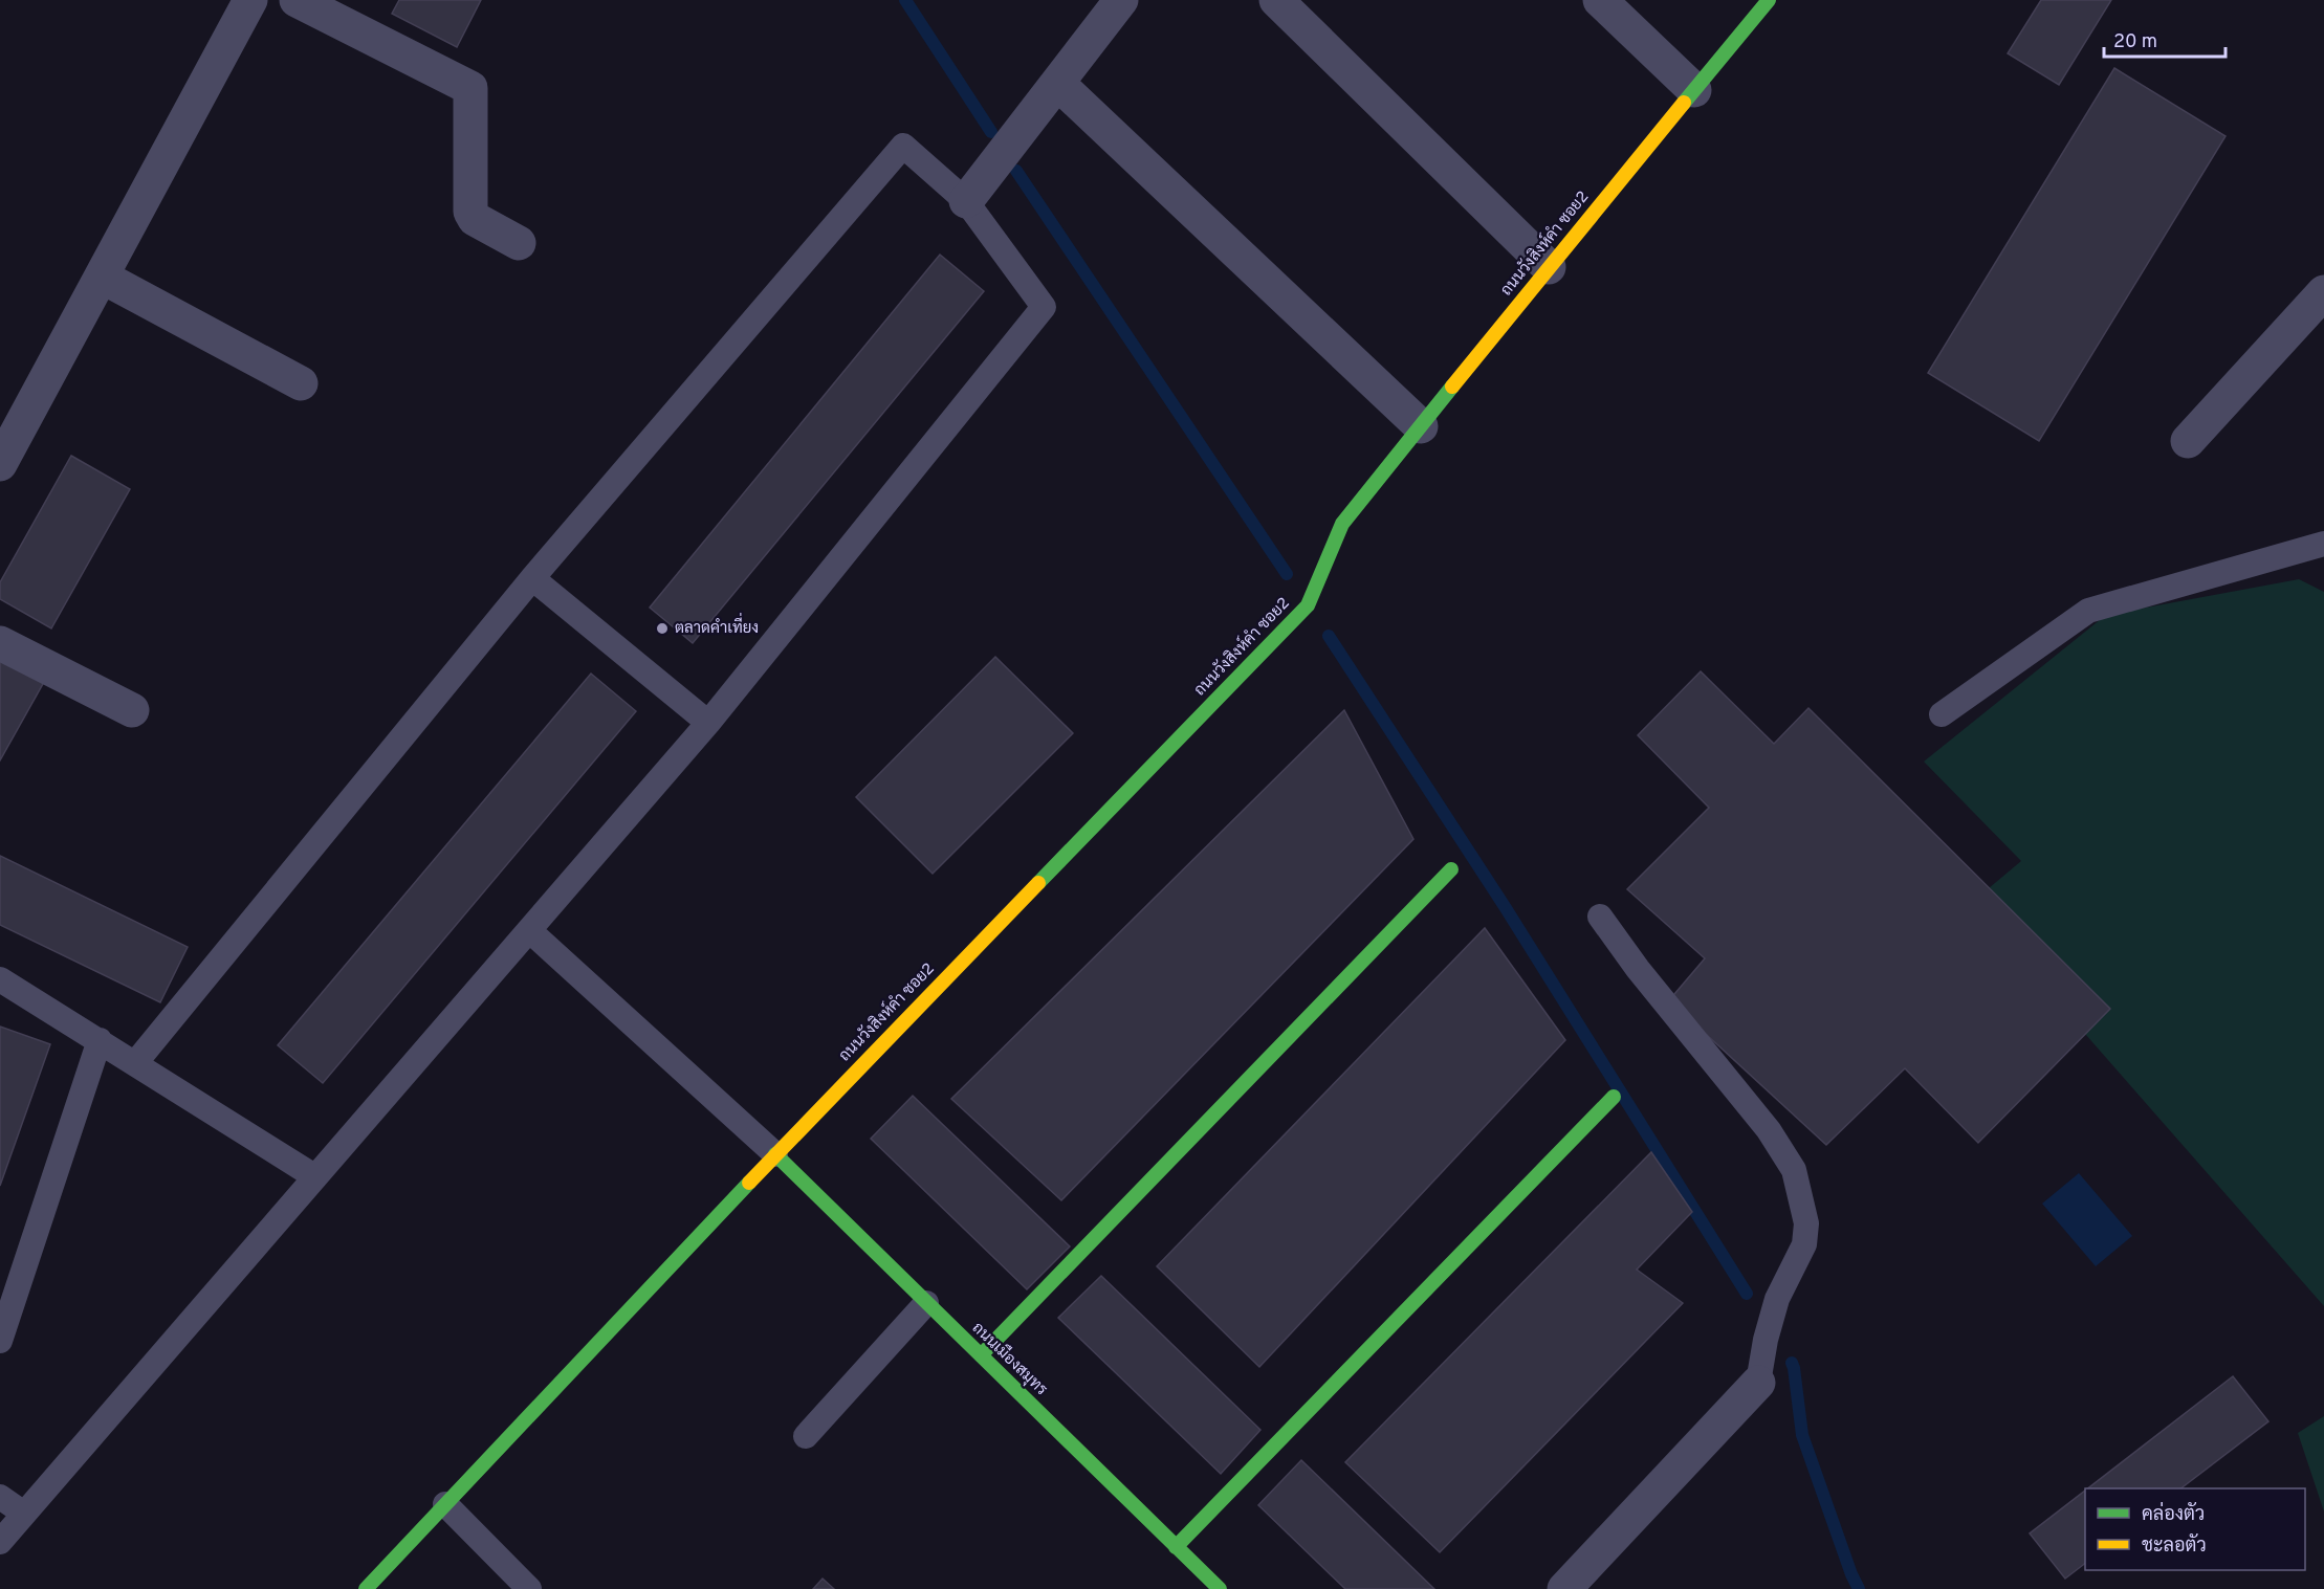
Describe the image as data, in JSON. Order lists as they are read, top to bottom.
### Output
{
  "streets": {
    "street": ["ถนนวังสิงห์คำ ซอย2", "ถนนเมืองสมุทร"]
  },
  "crossings": [
    ["ถนนวังสิงห์คำ ซอย2", "ถนนเมืองสมุทร"]
  ],
  "places": ["ตลาดคำเที่ยง"],
  "legend": ["คล่องตัว", "ชะลอตัว"],
  "scale_bar": "20 m"
}
